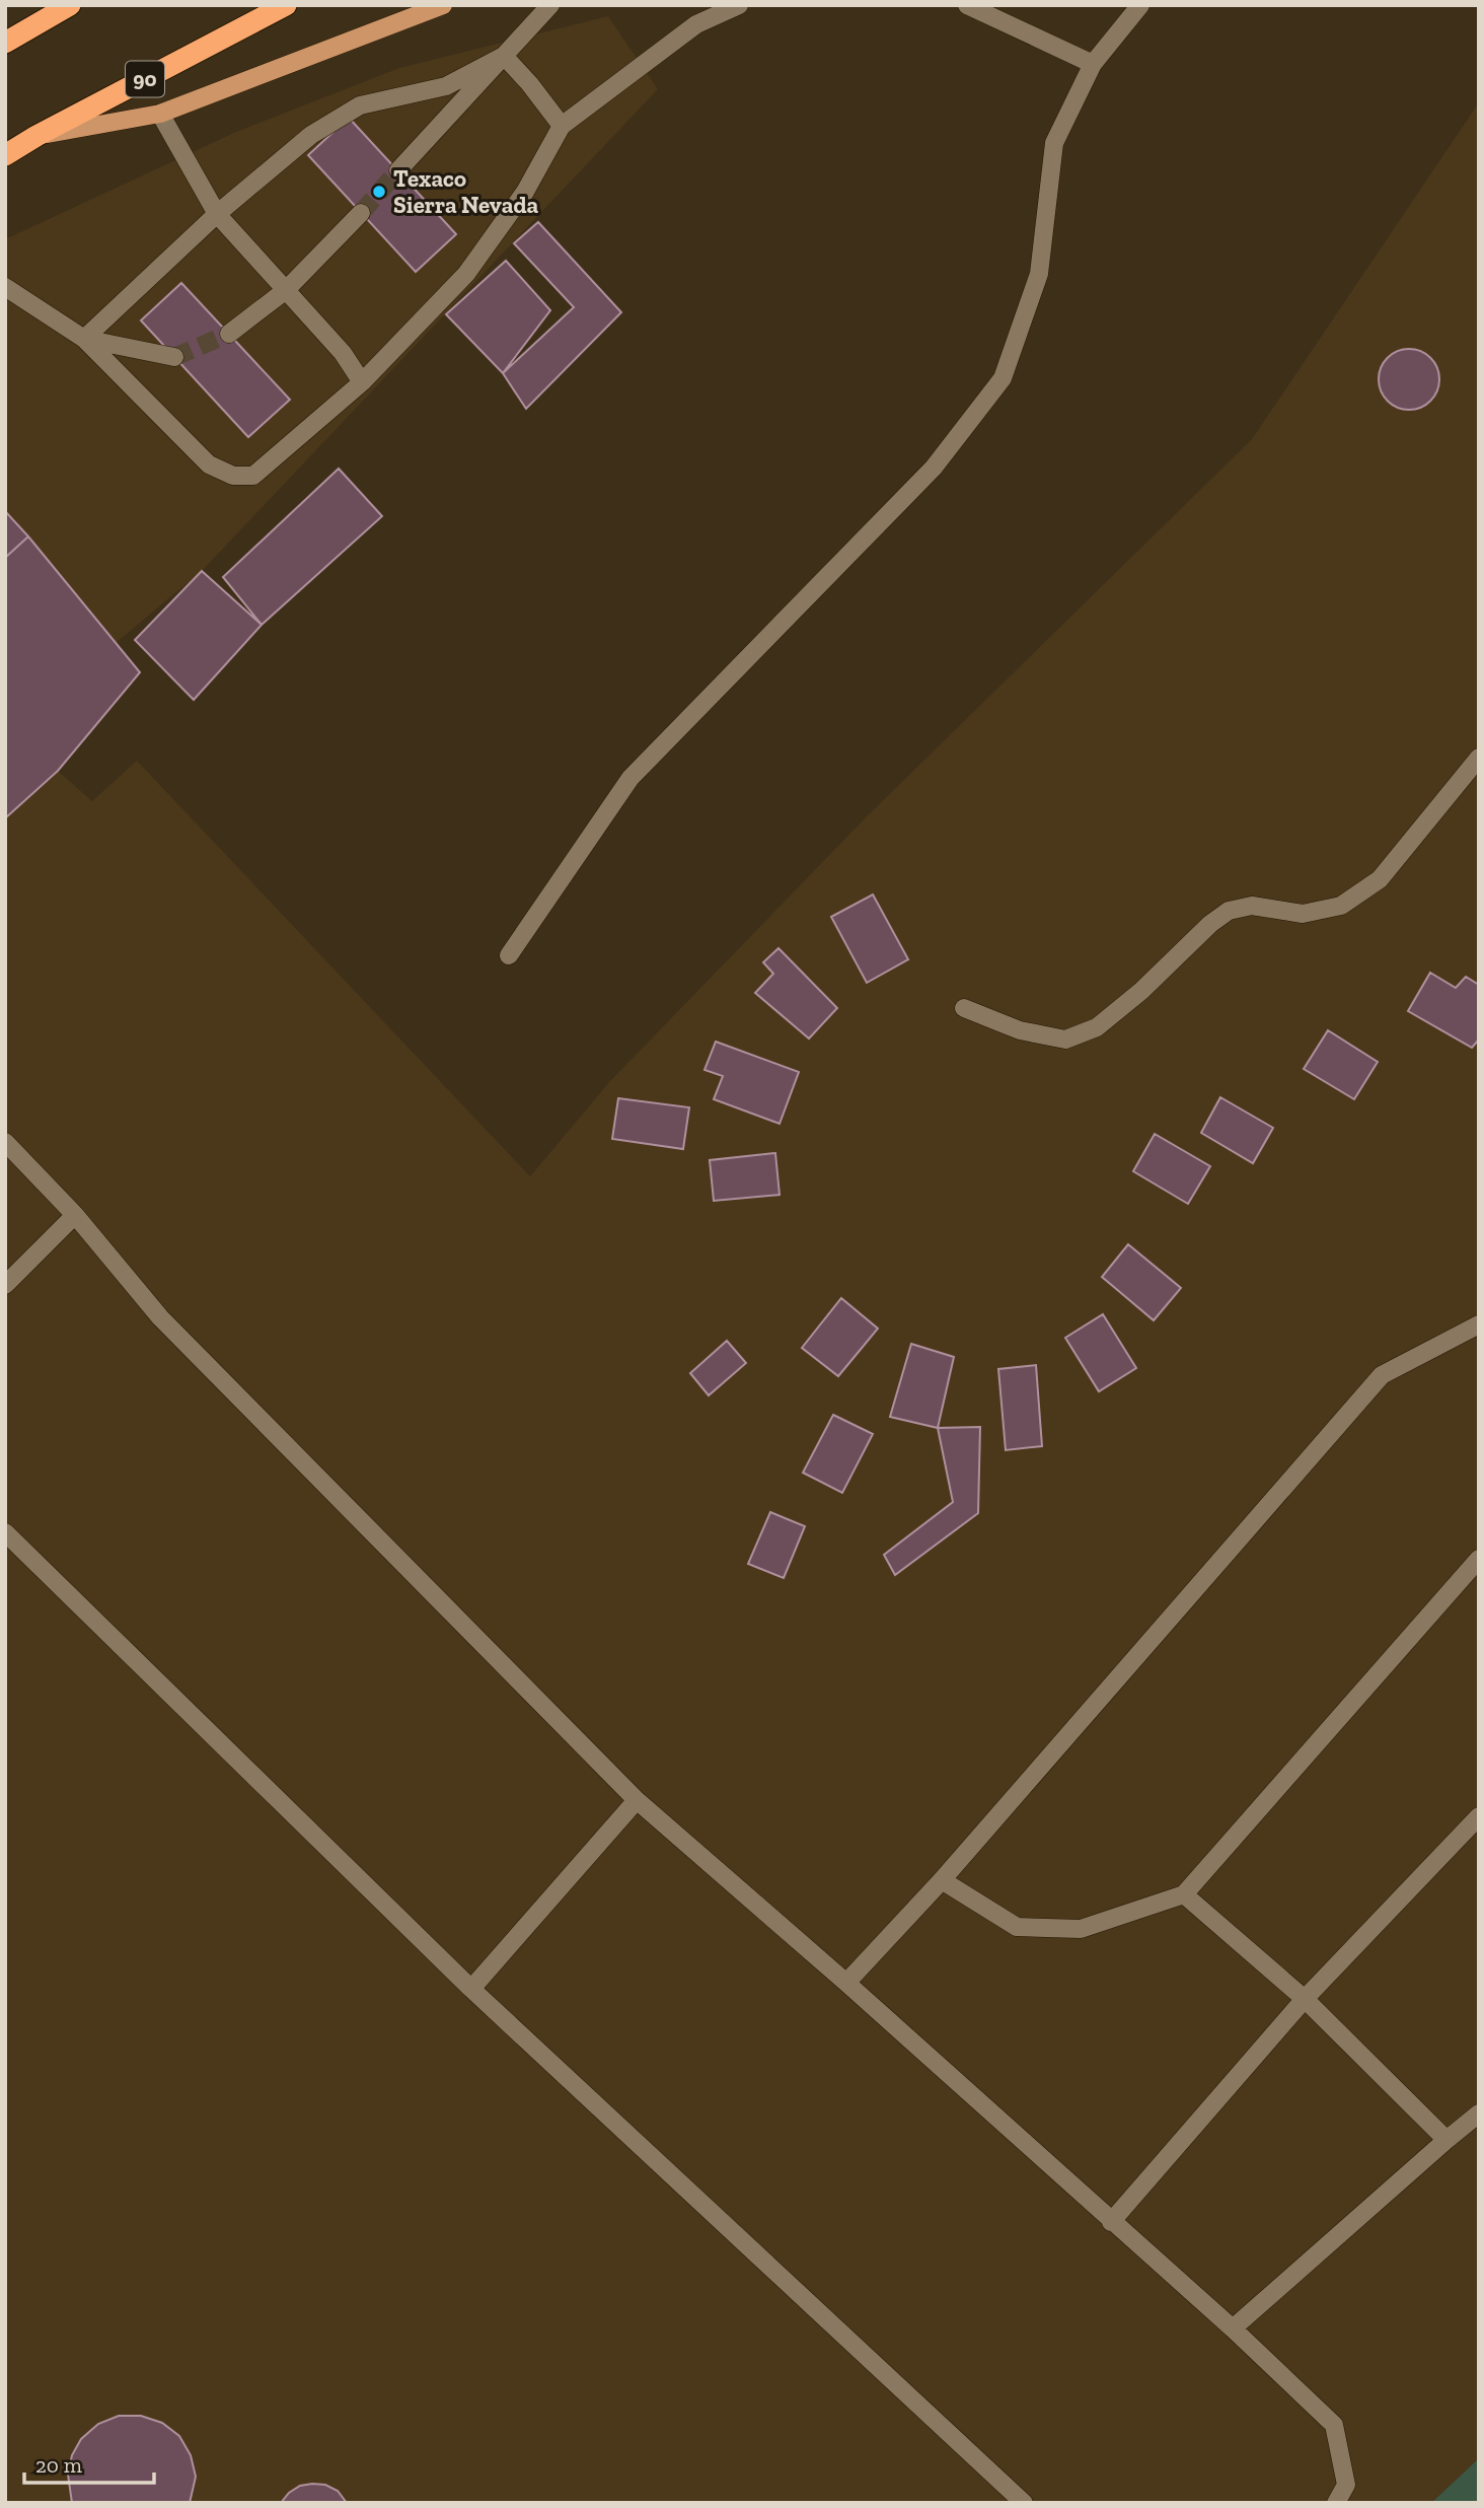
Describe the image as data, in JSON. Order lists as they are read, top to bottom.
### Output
{
  "streets": {
    "highway": ["90"]
  },
  "places": ["Texaco Sierra Nevada"],
  "scale_bar": "20 m"
}
